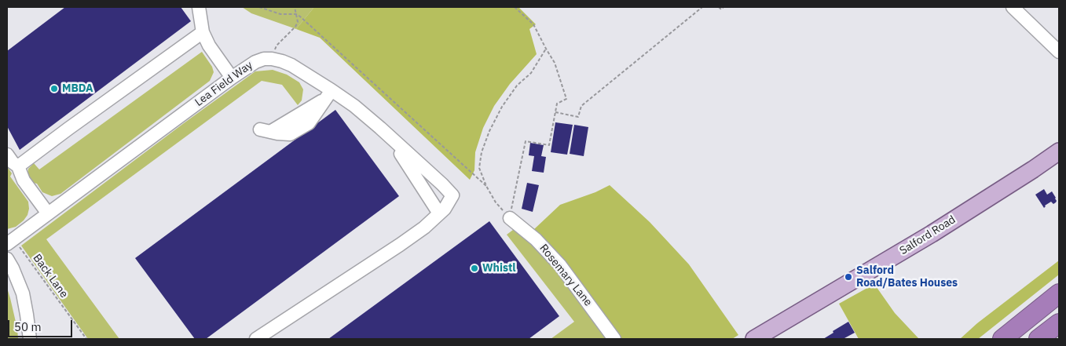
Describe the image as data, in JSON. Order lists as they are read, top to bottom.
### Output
{
  "streets": {
    "main road": ["Salford Road"],
    "street": ["Lea Field Way", "Rosemary Lane"],
    "path": ["Back Lane"]
  },
  "crossings": [
    ["Lea Field Way", "Back Lane"]
  ],
  "places": ["MBDA", "Whistl", "Salford Road/Bates Houses"],
  "scale_bar": "50 m"
}
